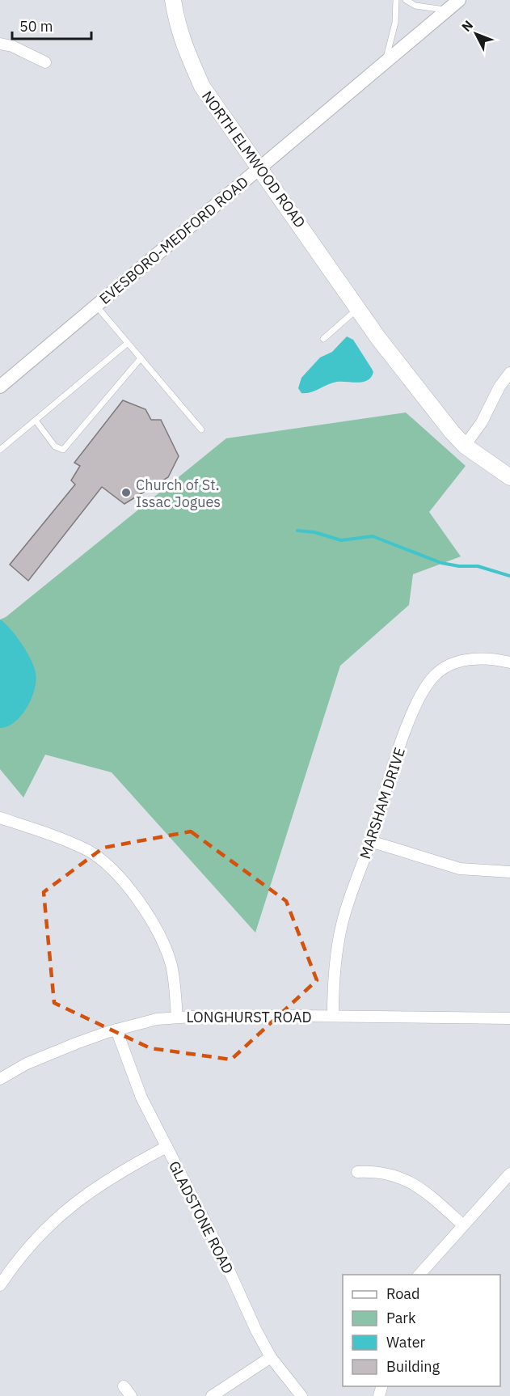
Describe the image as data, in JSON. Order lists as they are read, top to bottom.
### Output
{
  "streets": {
    "main road": ["NORTH ELMWOOD ROAD"],
    "street": [
      "EVESBORO-MEDFORD ROAD",
      "MARSHAM DRIVE",
      "LONGHURST ROAD",
      "GLADSTONE ROAD"
    ]
  },
  "crossings": [
    ["NORTH ELMWOOD ROAD", "EVESBORO-MEDFORD ROAD"],
    ["MARSHAM DRIVE", "LONGHURST ROAD"],
    ["LONGHURST ROAD", "GLADSTONE ROAD"]
  ],
  "places": ["Church of St. Issac Jogues"],
  "legend": [
    "Road",
    "Park",
    "Water",
    "Building"
  ],
  "scale_bar": "50 m",
  "north": "top left"
}
